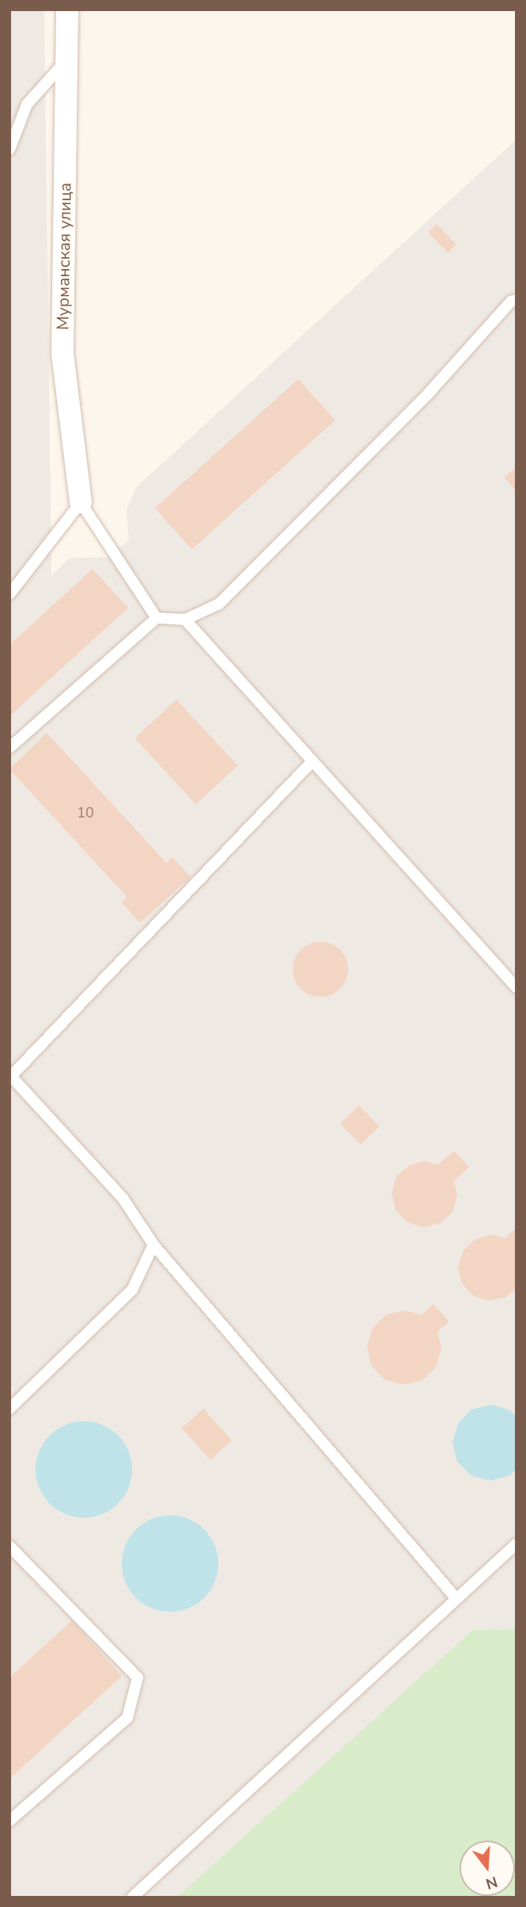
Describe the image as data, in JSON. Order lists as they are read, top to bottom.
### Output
{
  "streets": {
    "street": ["Мурманская улица"]
  },
  "house_numbers": ["10"],
  "north": "bottom"
}
